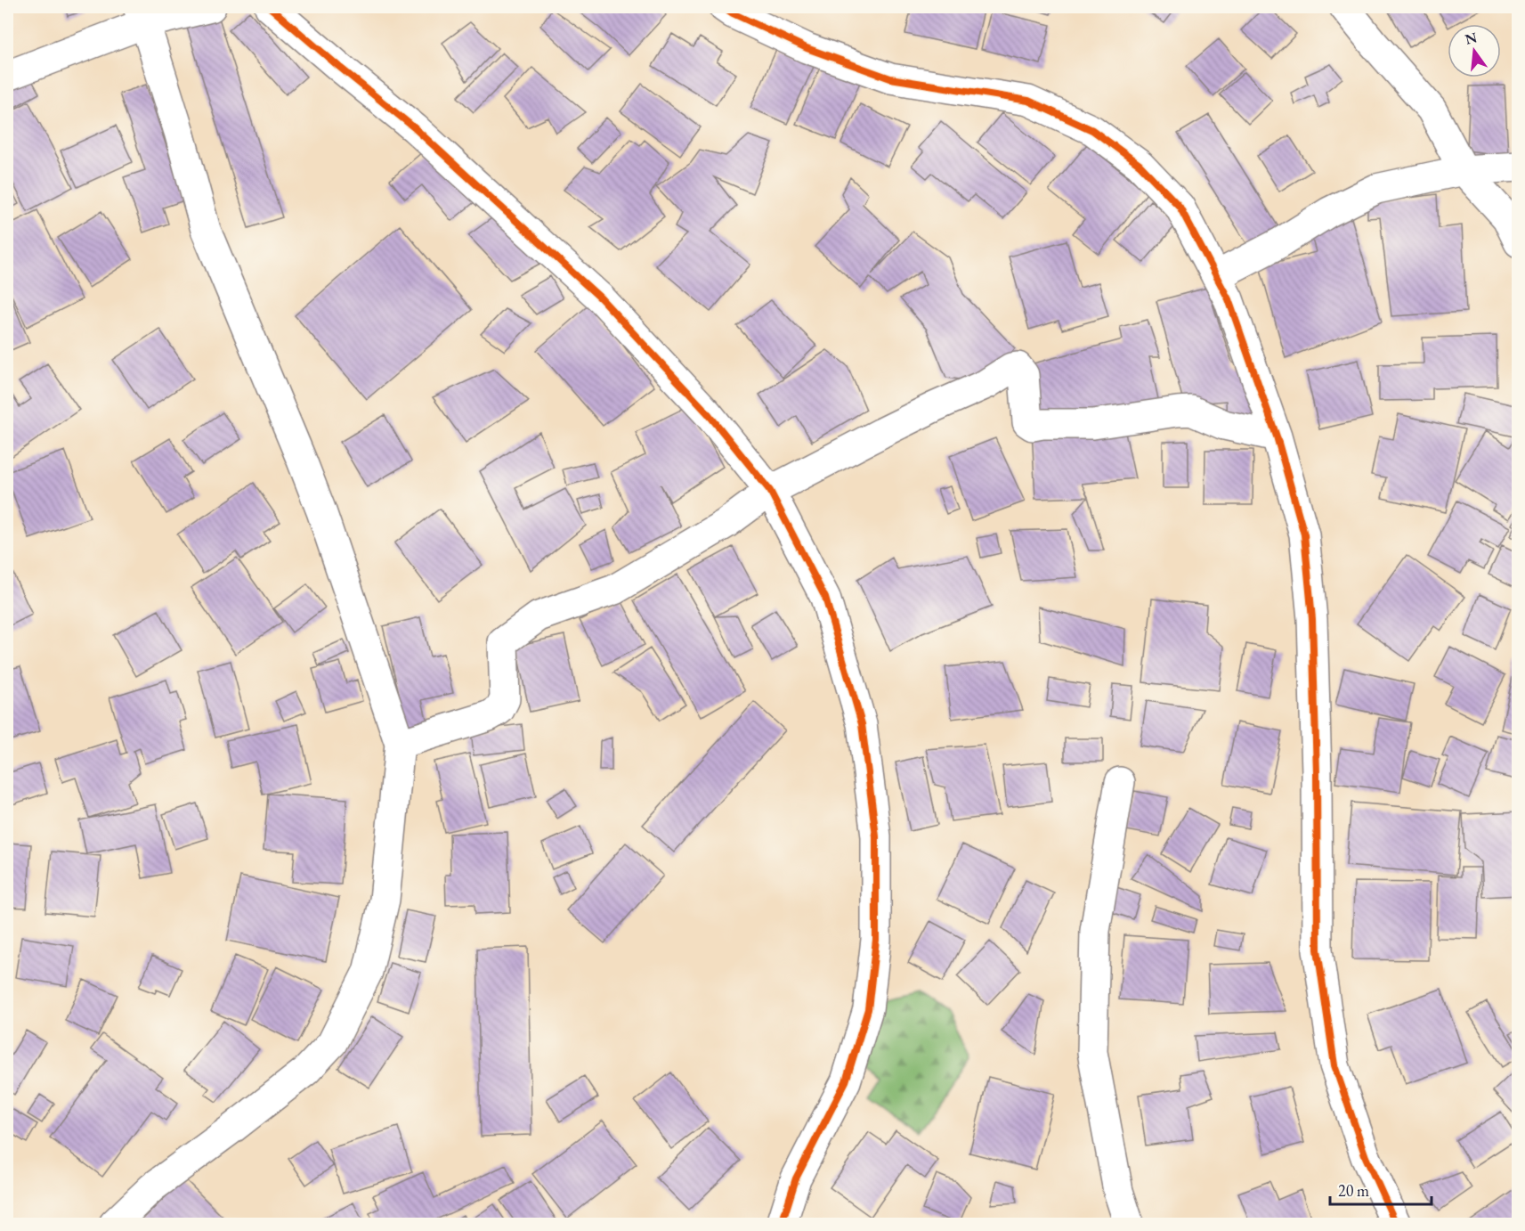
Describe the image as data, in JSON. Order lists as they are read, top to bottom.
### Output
{
  "scale_bar": "20 m",
  "north": "top"
}
